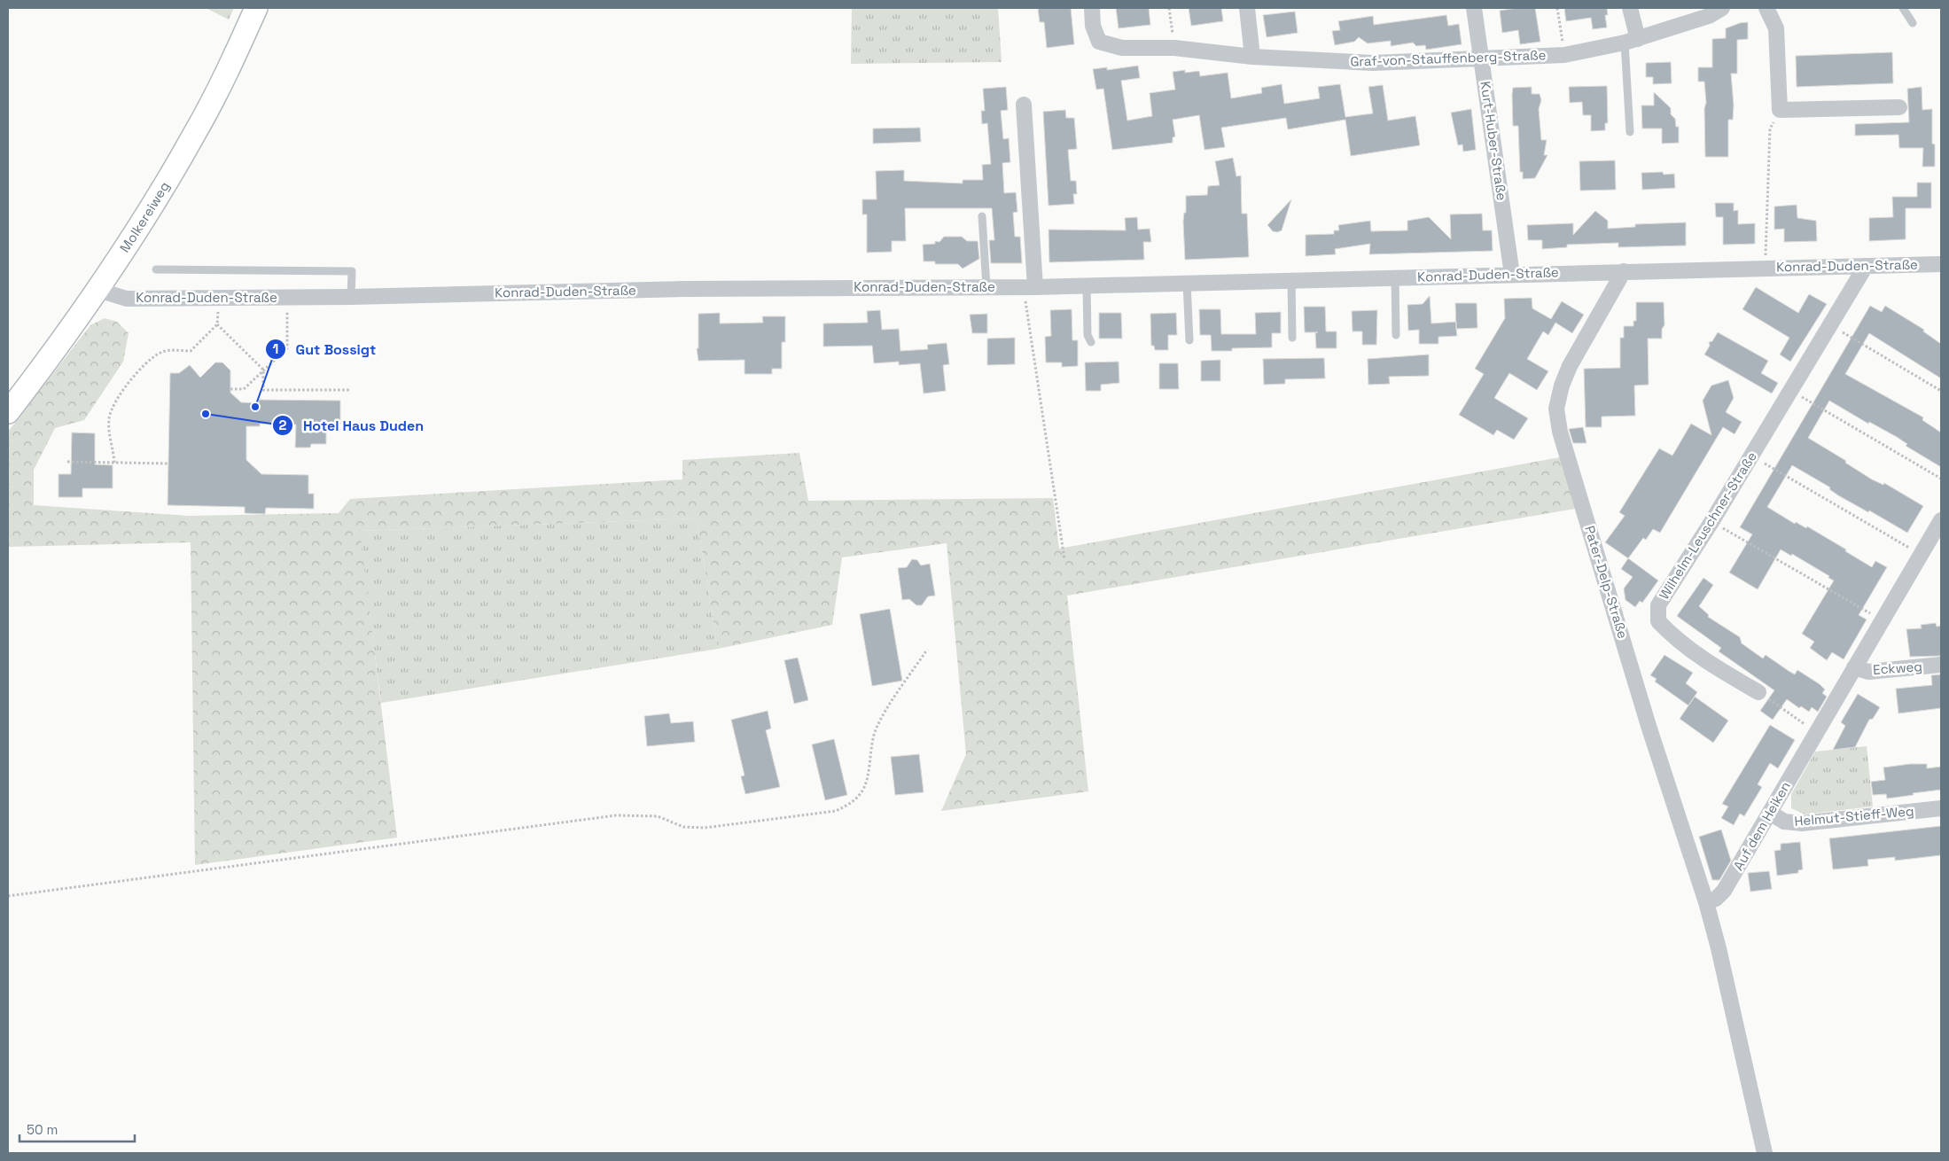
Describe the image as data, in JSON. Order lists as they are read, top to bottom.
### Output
{
  "streets": {
    "main road": ["Molkereiweg"],
    "street": [
      "Graf-von-Stauffenberg-Straße",
      "Kurt-Huber-Straße",
      "Konrad-Duden-Straße",
      "Wilhelm-Leuschner-Straße",
      "Pater-Delp-Straße",
      "Eckweg",
      "Helmut-Stieff-Weg",
      "Auf dem Heiken"
    ]
  },
  "crossings": [
    ["Graf-von-Stauffenberg-Straße", "Kurt-Huber-Straße"],
    ["Kurt-Huber-Straße", "Konrad-Duden-Straße"],
    ["Molkereiweg", "Konrad-Duden-Straße"],
    ["Konrad-Duden-Straße", "Wilhelm-Leuschner-Straße"],
    ["Konrad-Duden-Straße", "Pater-Delp-Straße"],
    ["Pater-Delp-Straße", "Auf dem Heiken"],
    ["Eckweg", "Auf dem Heiken"],
    ["Helmut-Stieff-Weg", "Auf dem Heiken"]
  ],
  "places": ["Gut Bossigt", "Hotel Haus Duden"],
  "scale_bar": "50 m"
}
